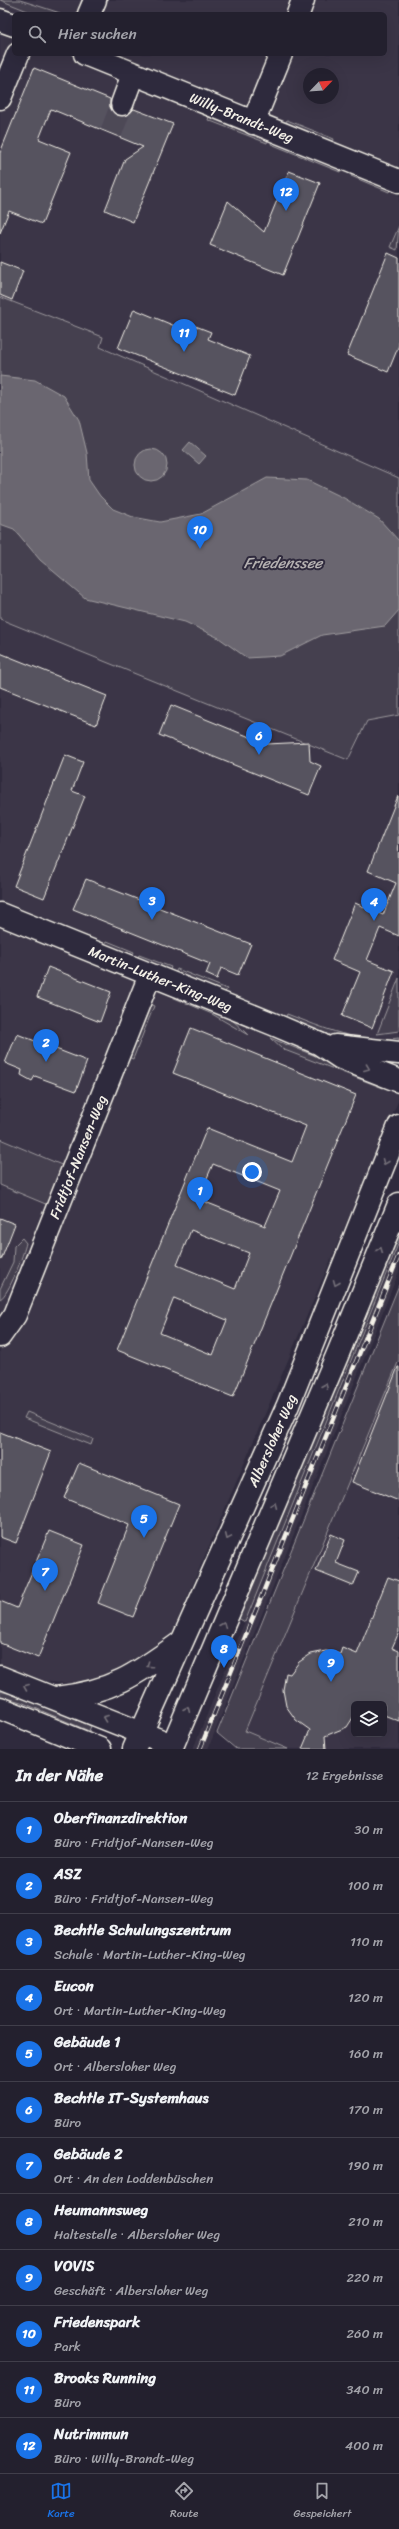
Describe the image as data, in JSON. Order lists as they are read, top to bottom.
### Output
{
  "streets": {
    "main road": [
      "Willy-Brandt-Weg",
      "Martin-Luther-King-Weg",
      "Fridtjof-Nansen-Weg",
      "Albersloher Weg"
    ]
  },
  "crossings": [
    ["Martin-Luther-King-Weg", "Fridtjof-Nansen-Weg"]
  ],
  "water": ["Friedenssee"],
  "north": "top right",
  "page": {
    "search": "Hier suchen",
    "pins": [
      "12",
      "11",
      "10",
      "6",
      "3",
      "4",
      "2",
      "1",
      "5",
      "7",
      "8",
      "9"
    ],
    "heading": ["In der Nähe", "12 Ergebnisse"],
    "list": [
      {
        "mark": "1",
        "name": "Oberfinanzdirektion",
        "note": "Büro · Fridtjof-Nansen-Weg",
        "value": "30 m"
      },
      {
        "mark": "2",
        "name": "ASZ",
        "note": "Büro · Fridtjof-Nansen-Weg",
        "value": "100 m"
      },
      {
        "mark": "3",
        "name": "Bechtle Schulungszentrum",
        "note": "Schule · Martin-Luther-King-Weg",
        "value": "110 m"
      },
      {
        "mark": "4",
        "name": "Eucon",
        "note": "Ort · Martin-Luther-King-Weg",
        "value": "120 m"
      },
      {
        "mark": "5",
        "name": "Gebäude 1",
        "note": "Ort · Albersloher Weg",
        "value": "160 m"
      },
      {
        "mark": "6",
        "name": "Bechtle IT-Systemhaus",
        "note": "Büro",
        "value": "170 m"
      },
      {
        "mark": "7",
        "name": "Gebäude 2",
        "note": "Ort · An den Loddenbüschen",
        "value": "190 m"
      },
      {
        "mark": "8",
        "name": "Heumannsweg",
        "note": "Haltestelle · Albersloher Weg",
        "value": "210 m"
      },
      {
        "mark": "9",
        "name": "VOVIS",
        "note": "Geschäft · Albersloher Weg",
        "value": "220 m"
      },
      {
        "mark": "10",
        "name": "Friedenspark",
        "note": "Park",
        "value": "260 m"
      },
      {
        "mark": "11",
        "name": "Brooks Running",
        "note": "Büro",
        "value": "340 m"
      },
      {
        "mark": "12",
        "name": "Nutrimmun",
        "note": "Büro · Willy-Brandt-Weg",
        "value": "400 m"
      }
    ],
    "nav": ["Karte", "Route", "Gespeichert"]
  }
}
